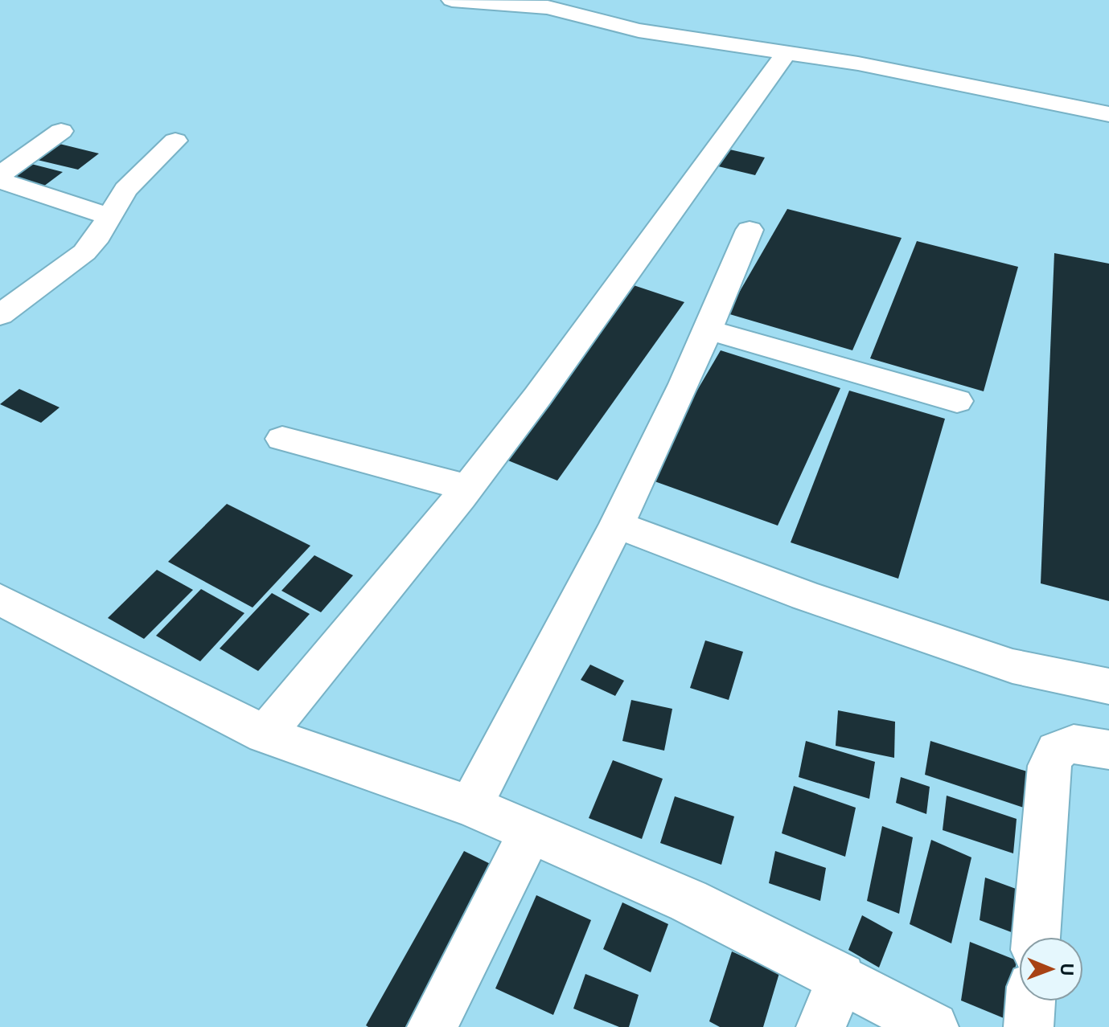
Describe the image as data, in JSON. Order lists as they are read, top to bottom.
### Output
{
  "north": "right"
}
